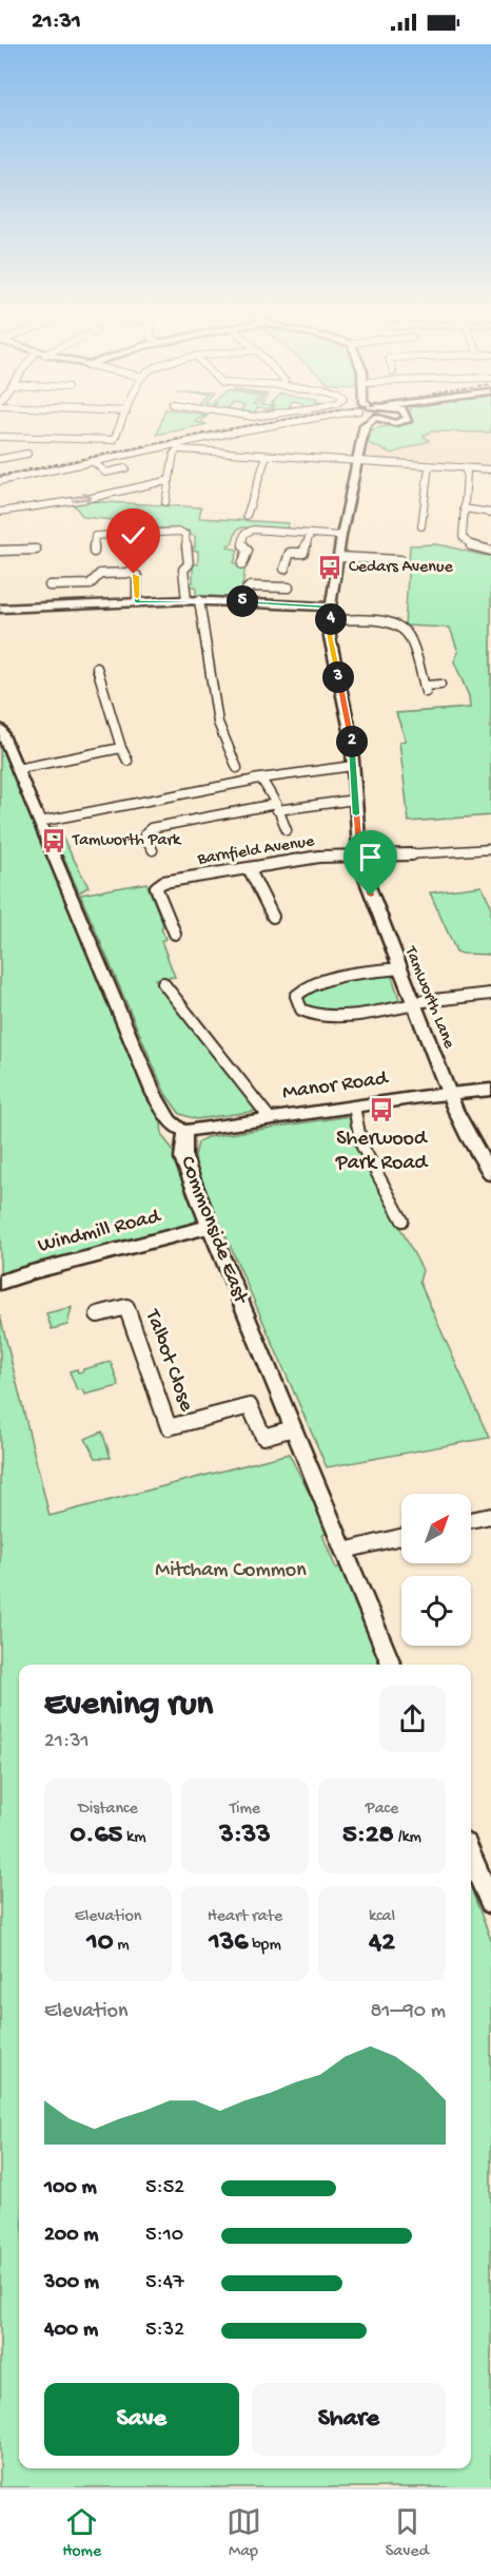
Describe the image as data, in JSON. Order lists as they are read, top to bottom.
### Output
{
  "streets": {
    "main road": ["Manor Road", "Commonside East", "Windmill Road"],
    "street": ["Barnfield Avenue", "Tamworth Lane", "Talbot Close"]
  },
  "crossings": [
    ["Barnfield Avenue", "Tamworth Lane"],
    ["Tamworth Lane", "Manor Road"],
    ["Manor Road", "Commonside East"],
    ["Commonside East", "Windmill Road"],
    ["Commonside East", "Talbot Close"]
  ],
  "parks": ["Mitcham Common"],
  "places": {
    "bus stop": ["Cedars Avenue", "Tamworth Park", "Sherwood Park Road"]
  },
  "north": "top right",
  "page": {
    "status": "21:31",
    "pins": [
      "5",
      "4",
      "3",
      "2"
    ],
    "heading": ["Evening run", "21:31"],
    "stats": [
      ["Distance", "0.65 km"],
      ["Time", "3:33"],
      ["Pace", "5:28 /km"],
      ["Elevation", "10 m"],
      ["Heart rate", "136 bpm"],
      ["kcal", "42"]
    ],
    "chart": ["Elevation", "81–90 m"],
    "list": [
      {
        "name": "100 m",
        "note": "5:52"
      },
      {
        "name": "200 m",
        "note": "5:10"
      },
      {
        "name": "300 m",
        "note": "5:47"
      },
      {
        "name": "400 m",
        "note": "5:32"
      }
    ],
    "buttons": ["Save", "Share"],
    "tabs": ["Home", "Map", "Saved"]
  }
}
